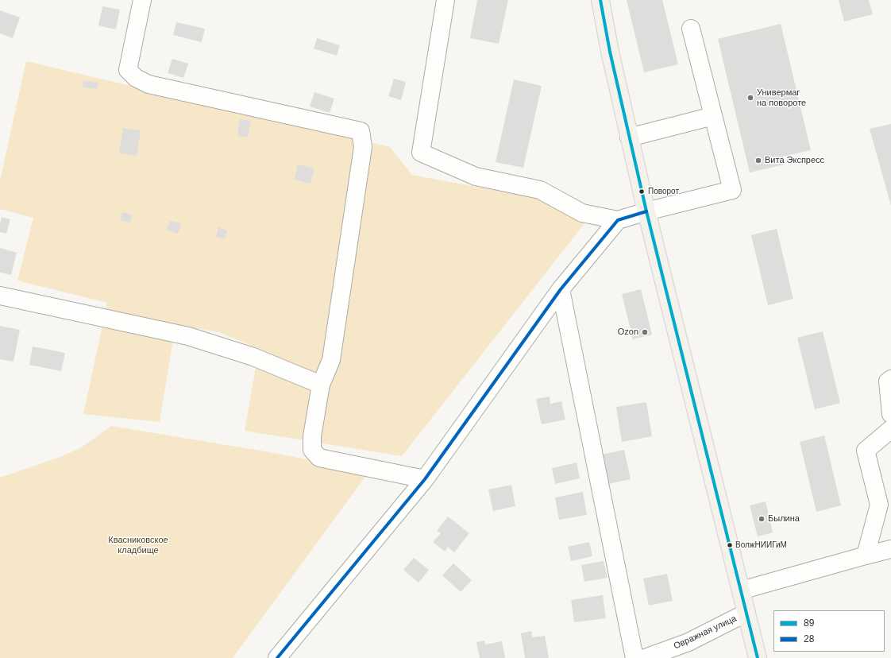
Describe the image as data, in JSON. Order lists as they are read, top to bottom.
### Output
{
  "streets": {
    "street": ["Овражная улица"]
  },
  "parks": ["Квасниковское кладбище"],
  "places": [
    "Универмаг на повороте",
    "Вита Экспресс",
    "Поворот",
    "Ozon",
    "Былина",
    "ВолжНИИГиМ"
  ],
  "lines": ["transit line 89", "transit line 28"],
  "legend": ["89", "28"]
}
